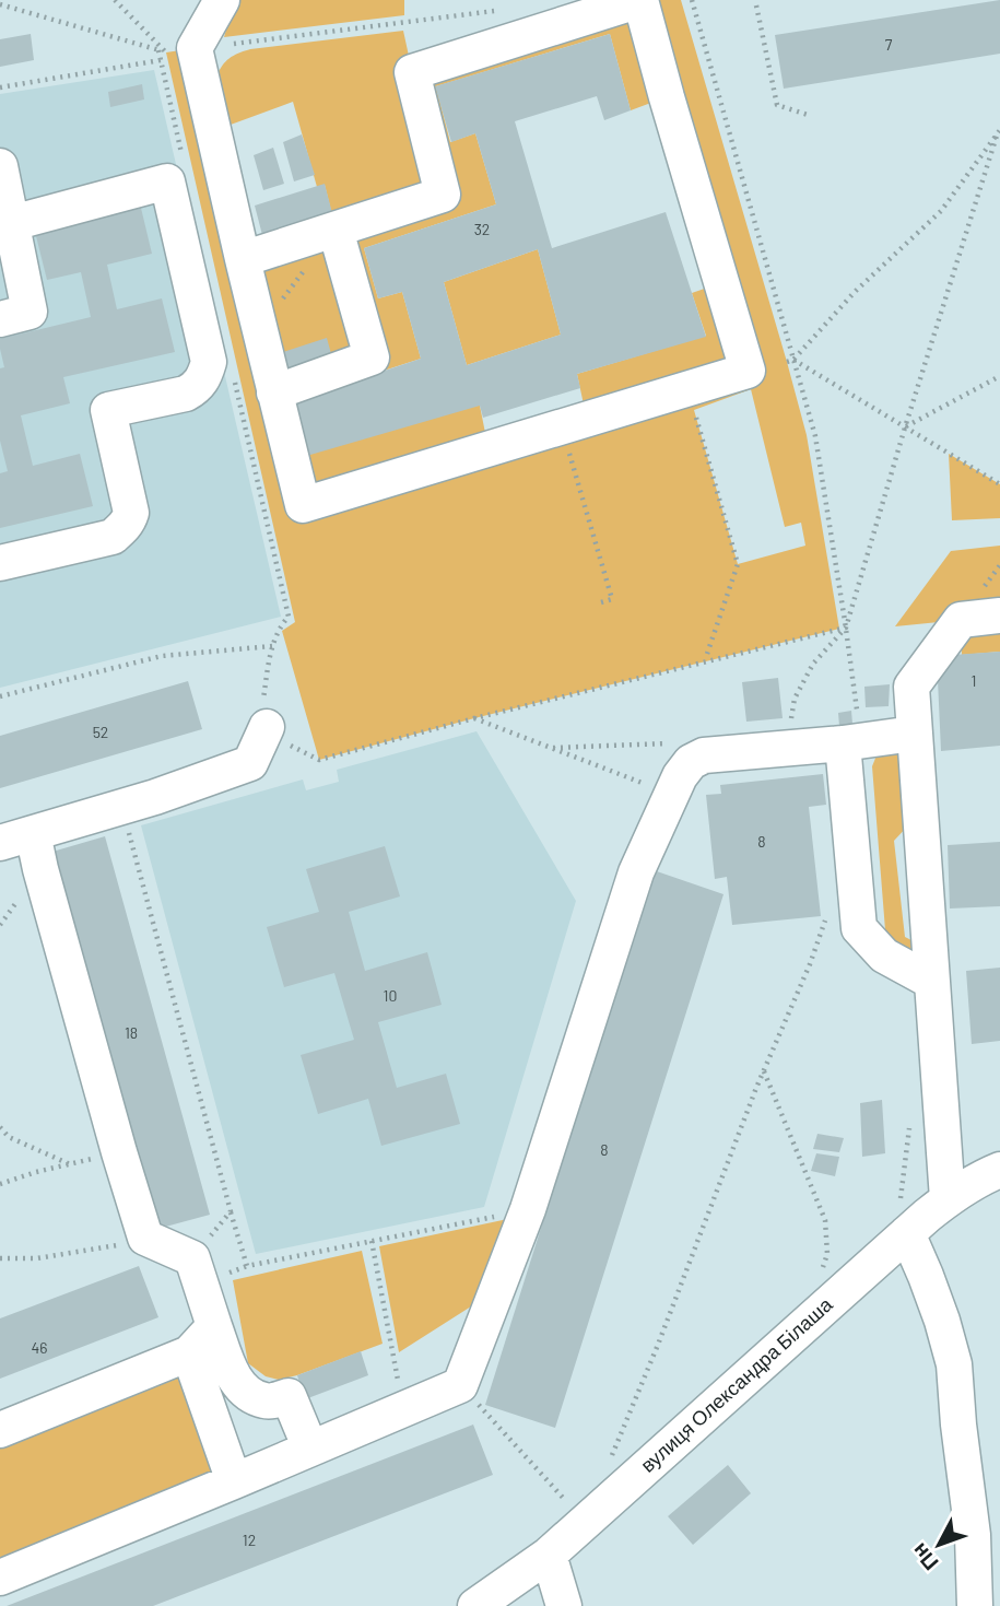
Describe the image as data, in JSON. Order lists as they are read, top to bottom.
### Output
{
  "streets": {
    "street": ["вулиця Олександра Білаша"]
  },
  "house_numbers": [
    "7",
    "32",
    "1",
    "52",
    "8",
    "10",
    "18",
    "8",
    "46",
    "12"
  ],
  "north": "bottom left"
}
